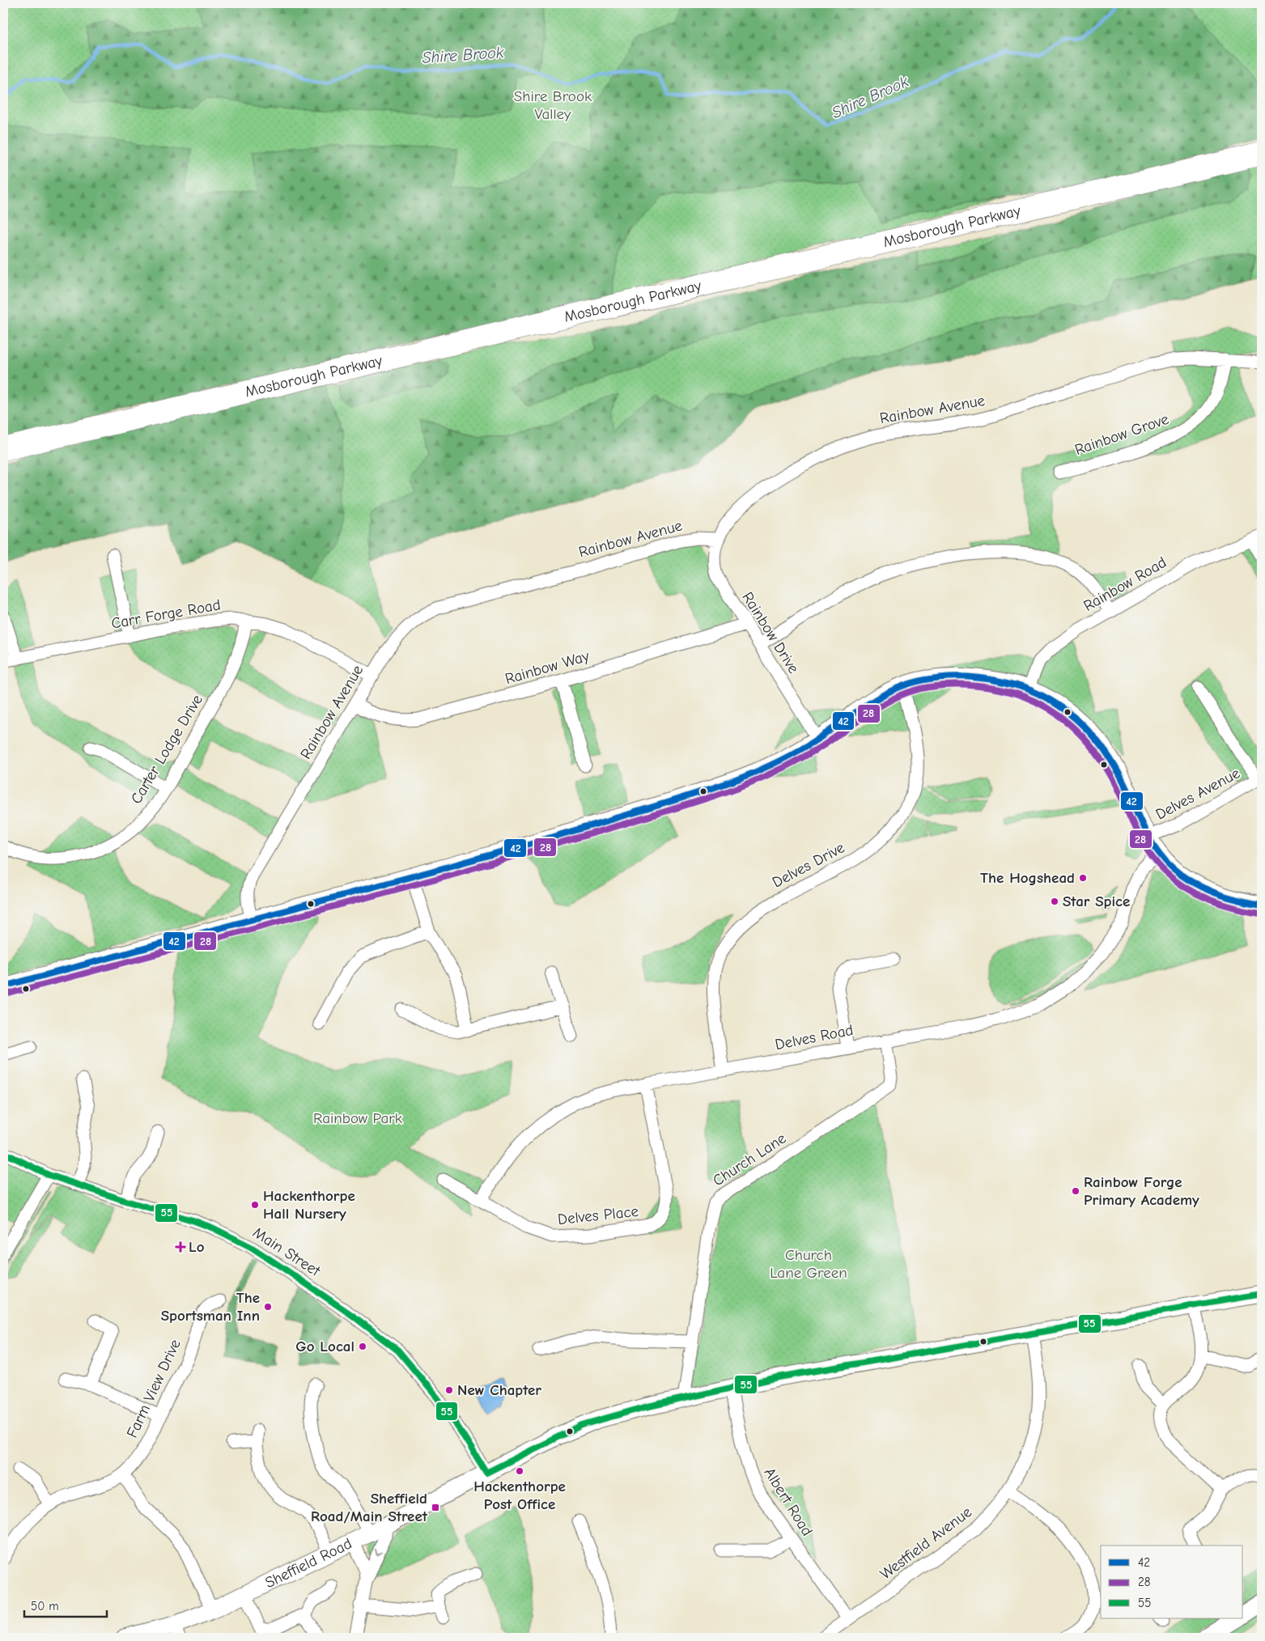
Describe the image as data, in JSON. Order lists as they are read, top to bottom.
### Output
{
  "streets": {
    "highway": ["Mosborough Parkway"],
    "street": [
      "Rainbow Avenue",
      "Rainbow Grove",
      "Rainbow Road",
      "Carr Forge Road",
      "Rainbow Drive",
      "Rainbow Way",
      "Carter Lodge Drive",
      "Delves Avenue",
      "Delves Drive",
      "Delves Road",
      "Church Lane",
      "Delves Place",
      "Main Street",
      "Farm View Drive",
      "Albert Road",
      "Westfield Avenue",
      "Sheffield Road"
    ]
  },
  "crossings": [
    ["Rainbow Avenue", "Rainbow Grove"],
    ["Rainbow Avenue", "Carr Forge Road"],
    ["Rainbow Avenue", "Rainbow Drive"],
    ["Rainbow Avenue", "Rainbow Way"],
    ["Carr Forge Road", "Carter Lodge Drive"],
    ["Rainbow Drive", "Rainbow Way"],
    ["Delves Drive", "Delves Road"],
    ["Delves Road", "Church Lane"],
    ["Delves Road", "Delves Place"],
    ["Church Lane", "Sheffield Road"],
    ["Main Street", "Sheffield Road"],
    ["Albert Road", "Westfield Avenue"],
    ["Albert Road", "Sheffield Road"],
    ["Westfield Avenue", "Sheffield Road"]
  ],
  "water": ["Shire Brook"],
  "parks": ["Shire Brook Valley", "Rainbow Park", "Church Lane Green"],
  "places": {
    "other": [
      "The Hogshead",
      "Star Spice",
      "Rainbow Forge Primary Academy",
      "Hackenthorpe Hall Nursery",
      "The Sportsman Inn",
      "Go Local",
      "New Chapter",
      "Hackenthorpe Post Office"
    ],
    "health": ["Lo"],
    "transit": ["Sheffield Road/Main Street"]
  },
  "lines": ["transit line 42", "transit line 28", "transit line 55"],
  "legend": ["42", "28", "55"],
  "scale_bar": "50 m"
}
